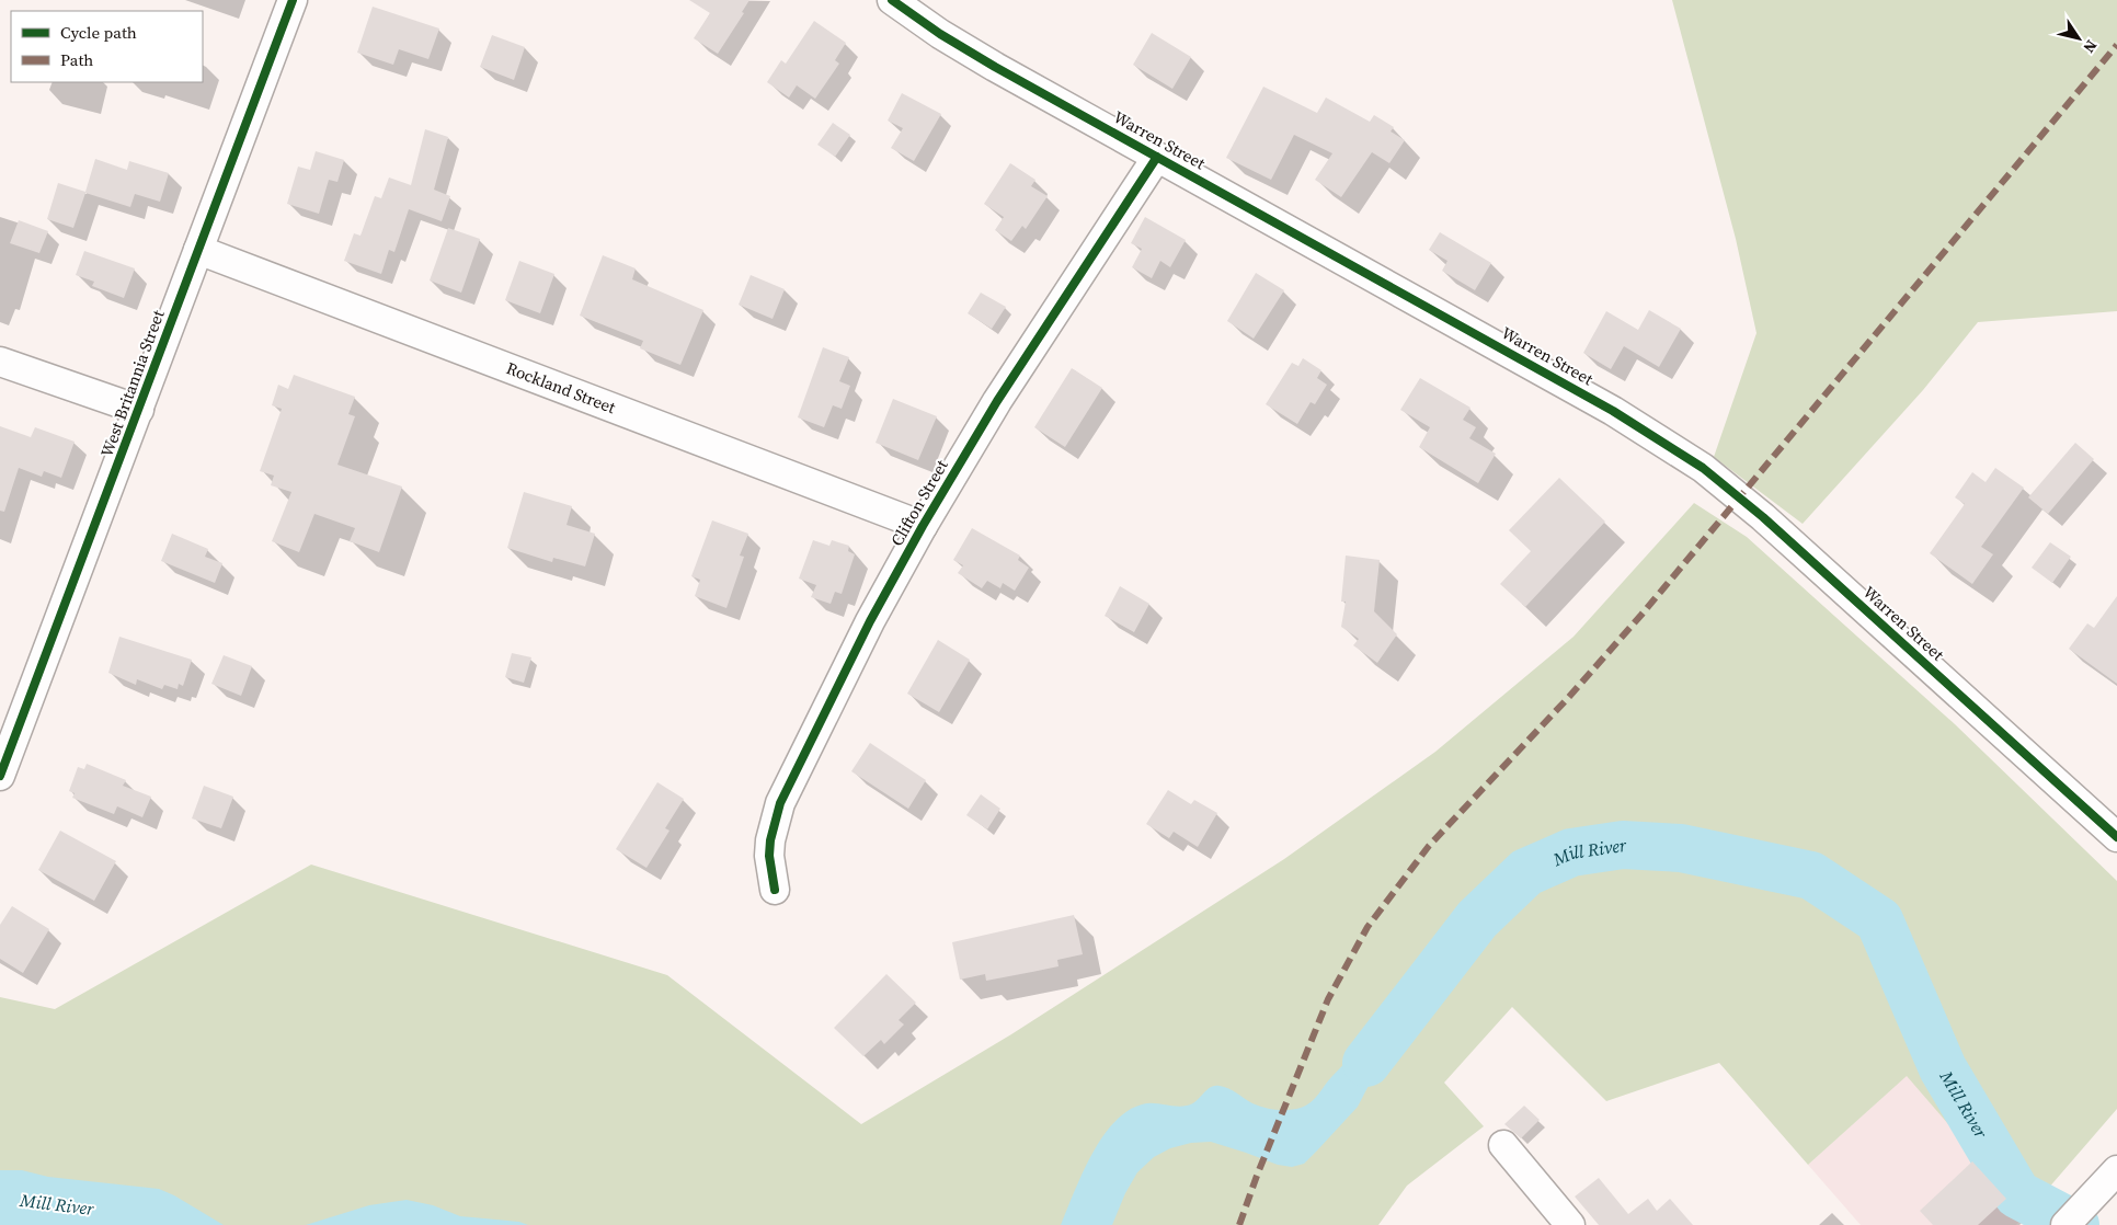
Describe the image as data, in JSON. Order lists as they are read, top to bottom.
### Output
{
  "streets": {
    "street": [
      "Warren Street",
      "West Britannia Street",
      "Rockland Street",
      "Clifton Street"
    ]
  },
  "crossings": [
    ["Warren Street", "Clifton Street"],
    ["West Britannia Street", "Rockland Street"],
    ["Rockland Street", "Clifton Street"]
  ],
  "water": ["Mill River"],
  "legend": ["Cycle path", "Path"],
  "north": "bottom right"
}
